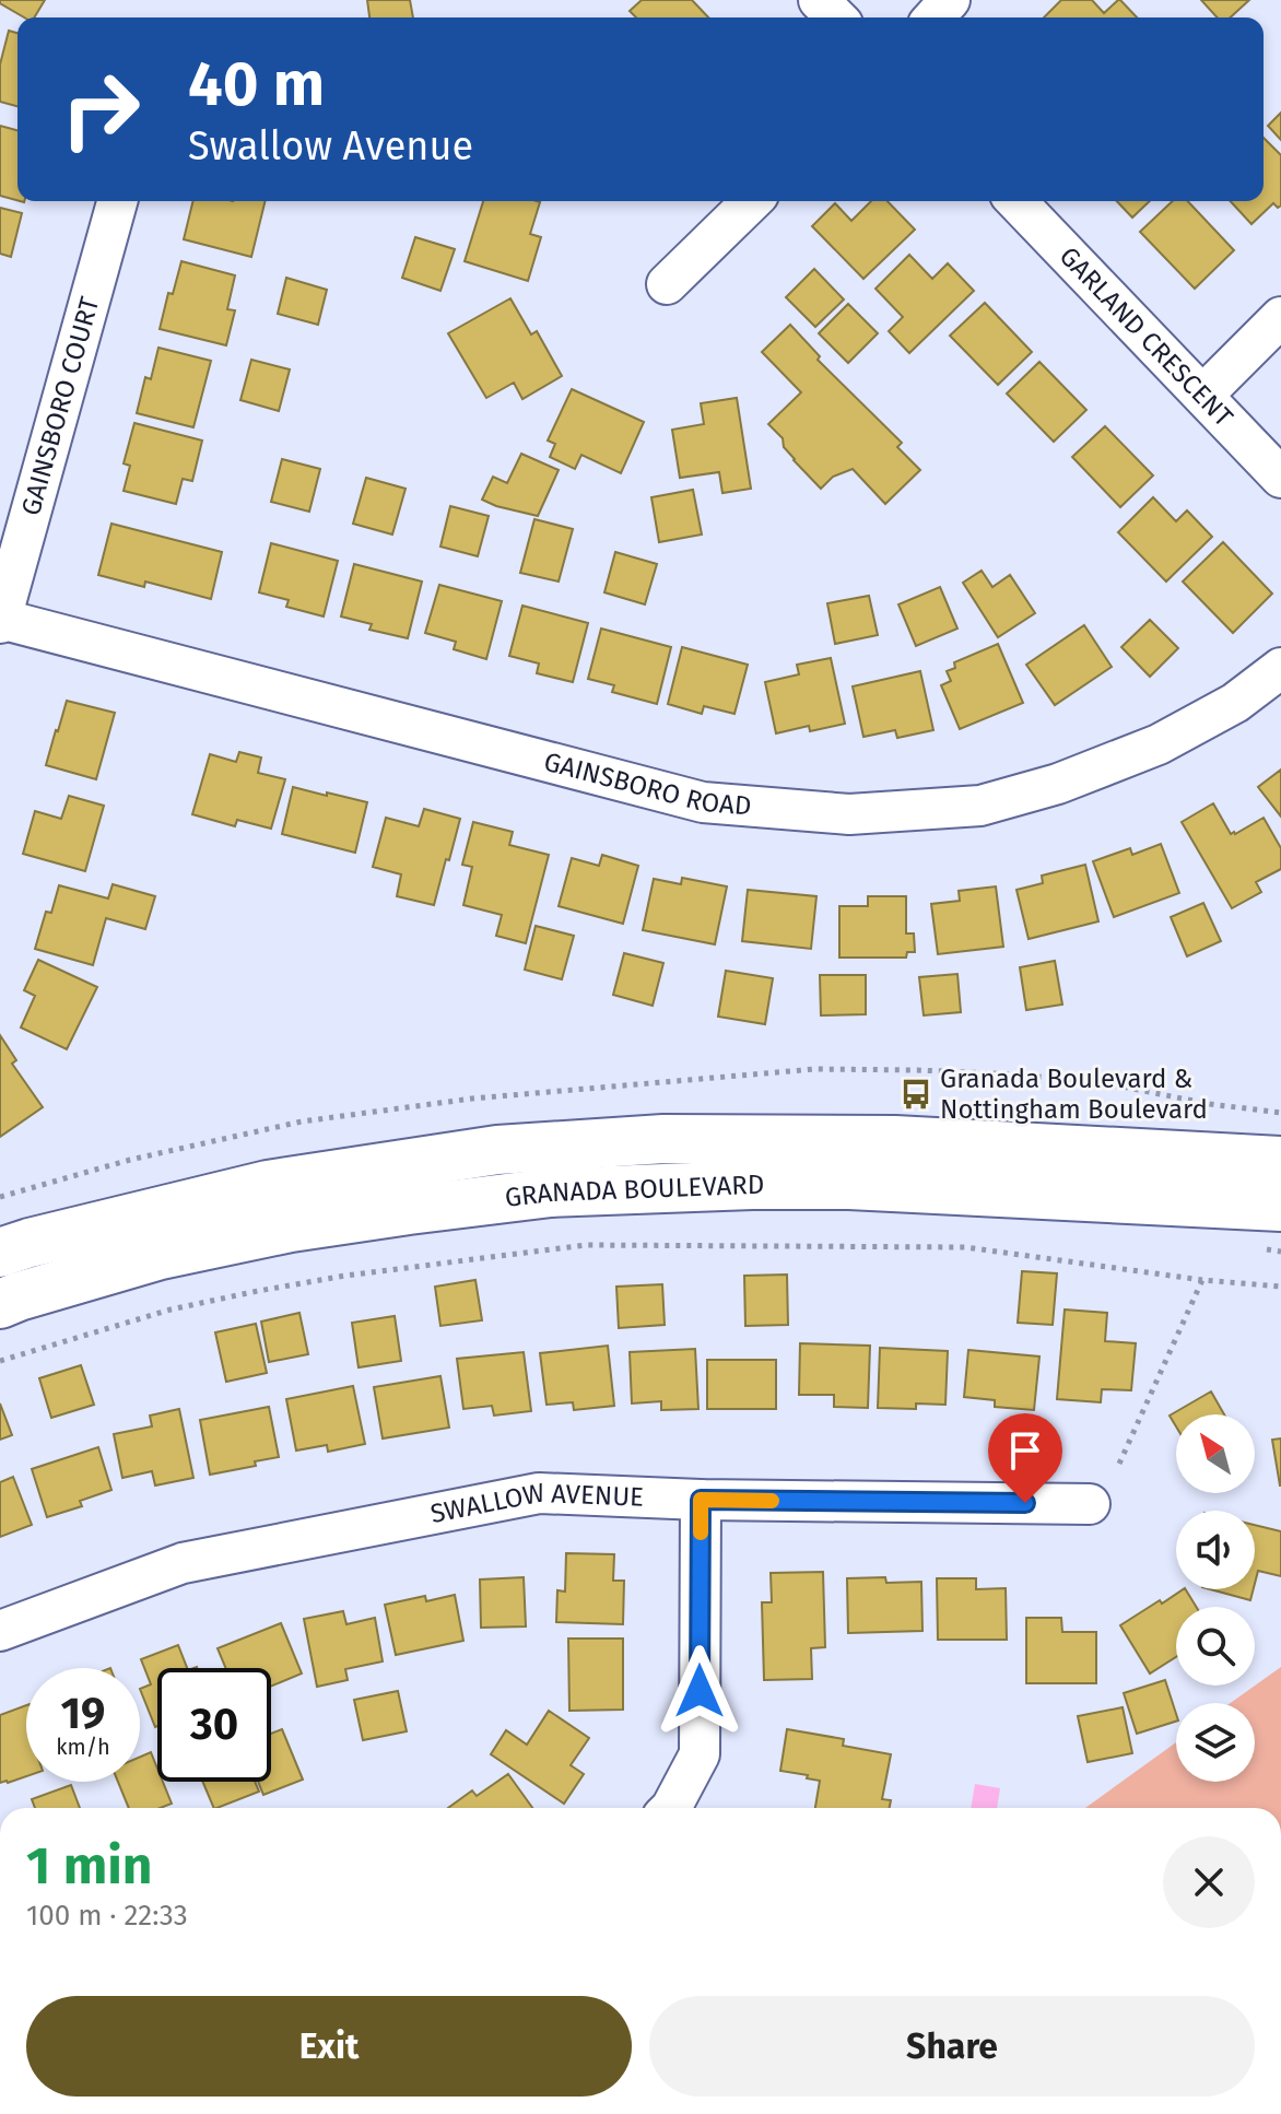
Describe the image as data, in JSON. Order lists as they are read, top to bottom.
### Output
{
  "streets": {
    "main road": ["GRANADA BOULEVARD"],
    "street": [
      "GARLAND CRESCENT",
      "GAINSBORO COURT",
      "GAINSBORO ROAD",
      "SWALLOW AVENUE"
    ]
  },
  "crossings": [
    ["GAINSBORO COURT", "GAINSBORO ROAD"]
  ],
  "places": {
    "bus stop": ["Granada Boulevard & Nottingham Boulevard"]
  },
  "north": "top left",
  "page": {
    "turn": ["40 m", "Swallow Avenue"],
    "speed": "19 km/h",
    "limit": "30",
    "heading": ["1 min", "100 m · 22:33"],
    "buttons": ["Exit", "Share"]
  }
}
